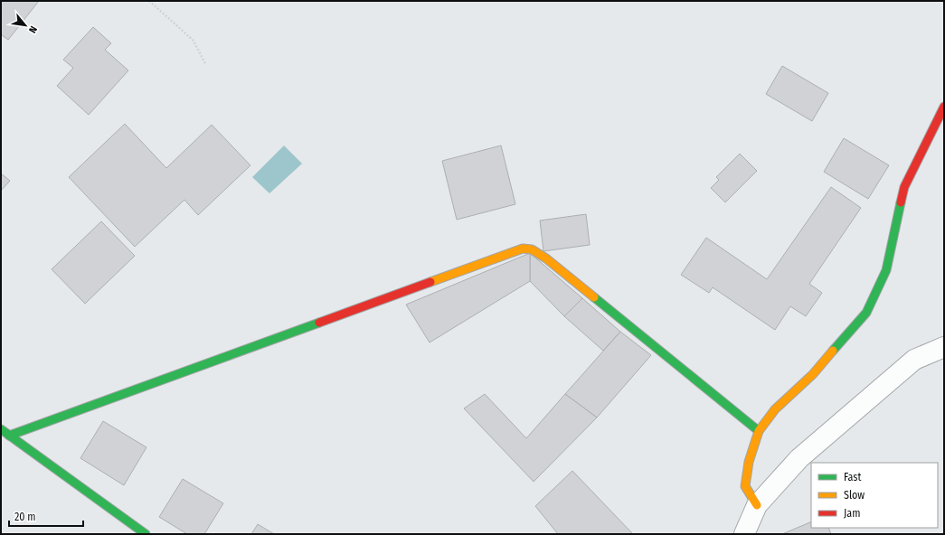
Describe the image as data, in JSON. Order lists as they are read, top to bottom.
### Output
{
  "legend": ["Fast", "Slow", "Jam"],
  "scale_bar": "20 m",
  "north": "bottom right"
}
